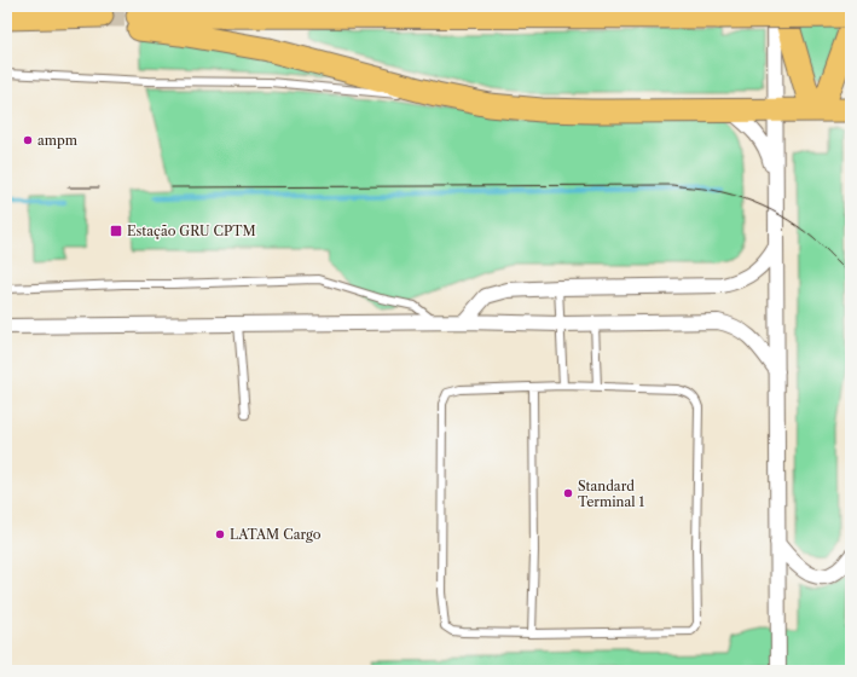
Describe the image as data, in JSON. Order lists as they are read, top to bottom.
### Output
{
  "places": {
    "other": ["ampm", "Standard Terminal 1", "LATAM Cargo"],
    "transit": ["Estação GRU CPTM"]
  }
}
